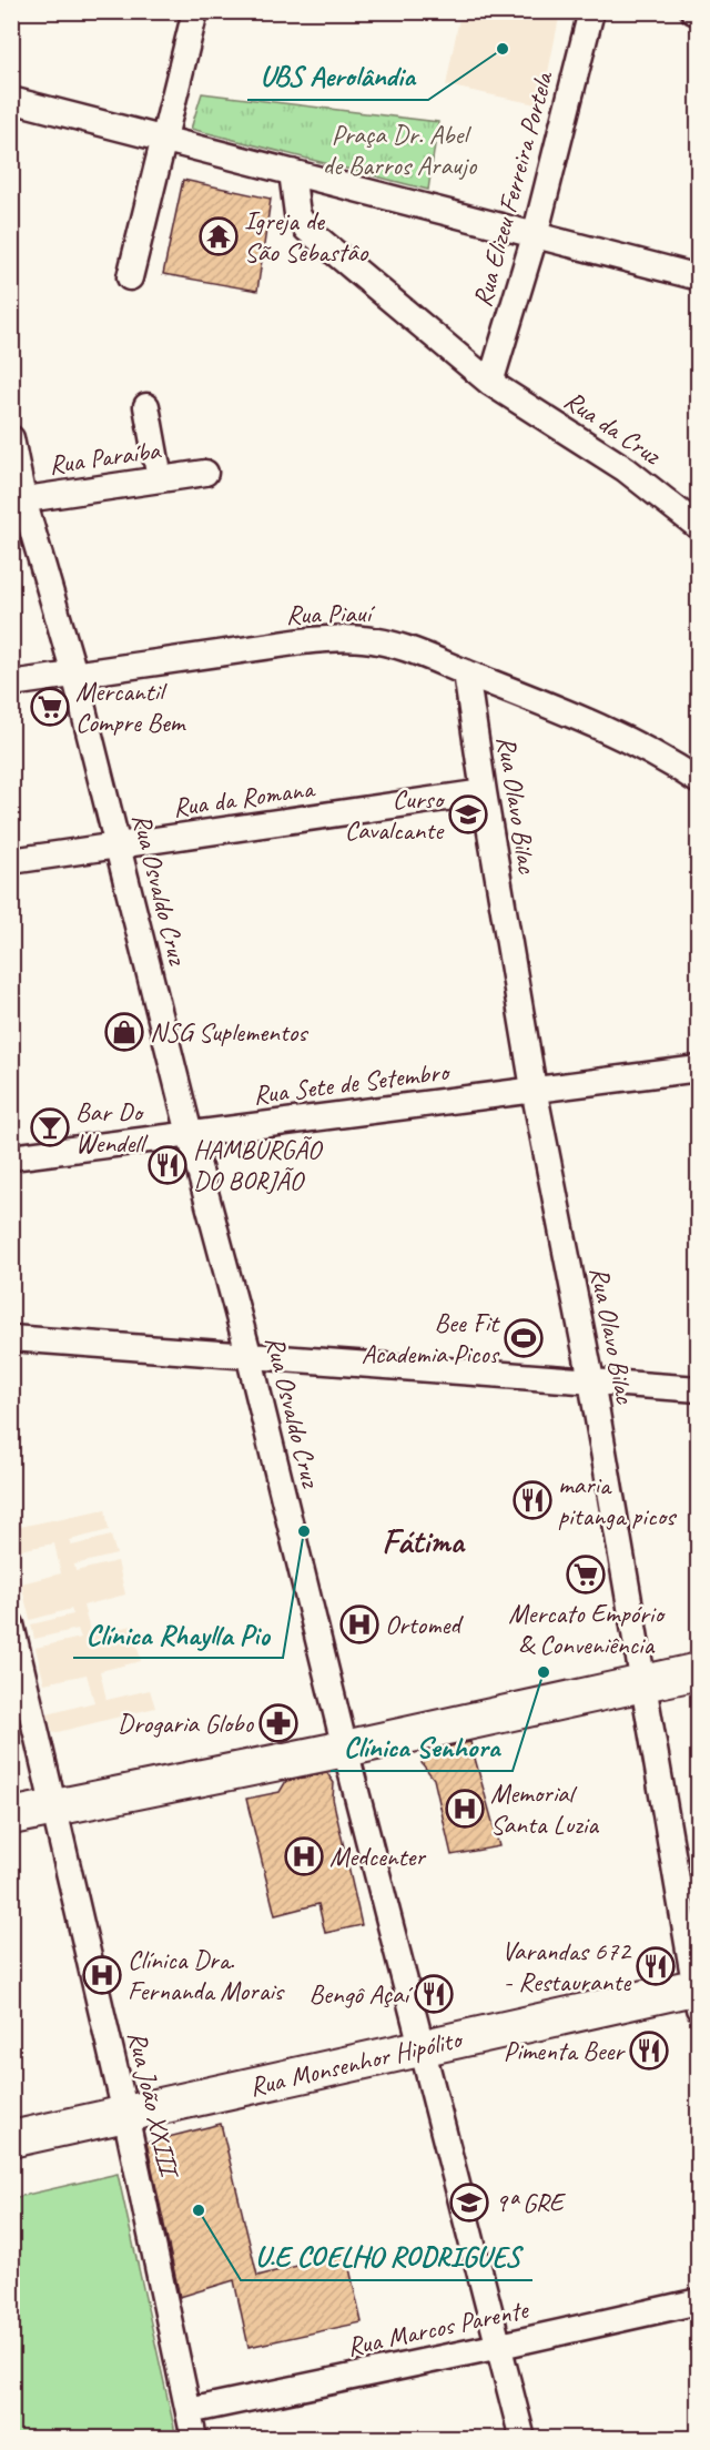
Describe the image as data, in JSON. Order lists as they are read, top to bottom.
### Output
{
  "streets": {
    "street": [
      "Rua Elizeu Ferreira Portela",
      "Rua da Cruz",
      "Rua Paraíba",
      "Rua Piauí",
      "Rua da Romana",
      "Rua Olavo Bilac",
      "Rua Osvaldo Cruz",
      "Rua Sete de Setembro",
      "Rua Monsenhor Hipólito",
      "Rua João XXIII",
      "Rua Marcos Parente"
    ]
  },
  "crossings": [
    ["Rua Elizeu Ferreira Portela", "Rua da Cruz"],
    ["Rua Paraíba", "Rua Osvaldo Cruz"],
    ["Rua Piauí", "Rua Olavo Bilac"],
    ["Rua Piauí", "Rua Osvaldo Cruz"],
    ["Rua da Romana", "Rua Olavo Bilac"],
    ["Rua da Romana", "Rua Osvaldo Cruz"],
    ["Rua Olavo Bilac", "Rua Sete de Setembro"],
    ["Rua Olavo Bilac", "Rua Monsenhor Hipólito"],
    ["Rua Osvaldo Cruz", "Rua Sete de Setembro"],
    ["Rua Osvaldo Cruz", "Rua Monsenhor Hipólito"],
    ["Rua Osvaldo Cruz", "Rua Marcos Parente"],
    ["Rua Monsenhor Hipólito", "Rua João XXIII"],
    ["Rua João XXIII", "Rua Marcos Parente"]
  ],
  "districts": ["Fátima"],
  "parks": ["Praça Dr. Abel de Barros Araujo"],
  "places": {
    "other": [
      "UBS Aerolândia",
      "Clínica Rhaylla Pio",
      "Clínica Senhora",
      "U.E COELHO RODRIGUES"
    ],
    "temple": ["Igreja de São Sebastâo"],
    "supermarket": ["Mercantil Compre Bem", "Mercato Empório & Conveniência"],
    "school or university": ["Curso Cavalcante", "9ª GRE"],
    "shop": ["NSG Suplementos"],
    "bar": ["Bar Do Wendell"],
    "restaurant": [
      "HAMBURGÃO DO BORJÃO",
      "maria pitanga picos",
      "Varandas 672 - Restaurante",
      "Bengô Açaí",
      "Pimenta Beer"
    ],
    "sports": ["Bee Fit Academia Picos"],
    "hospital": [
      "Ortomed",
      "Memorial Santa Luzia",
      "Medcenter",
      "Clínica Dra. Fernanda Morais"
    ],
    "pharmacy": ["Drogaria Globo"]
  }
}
